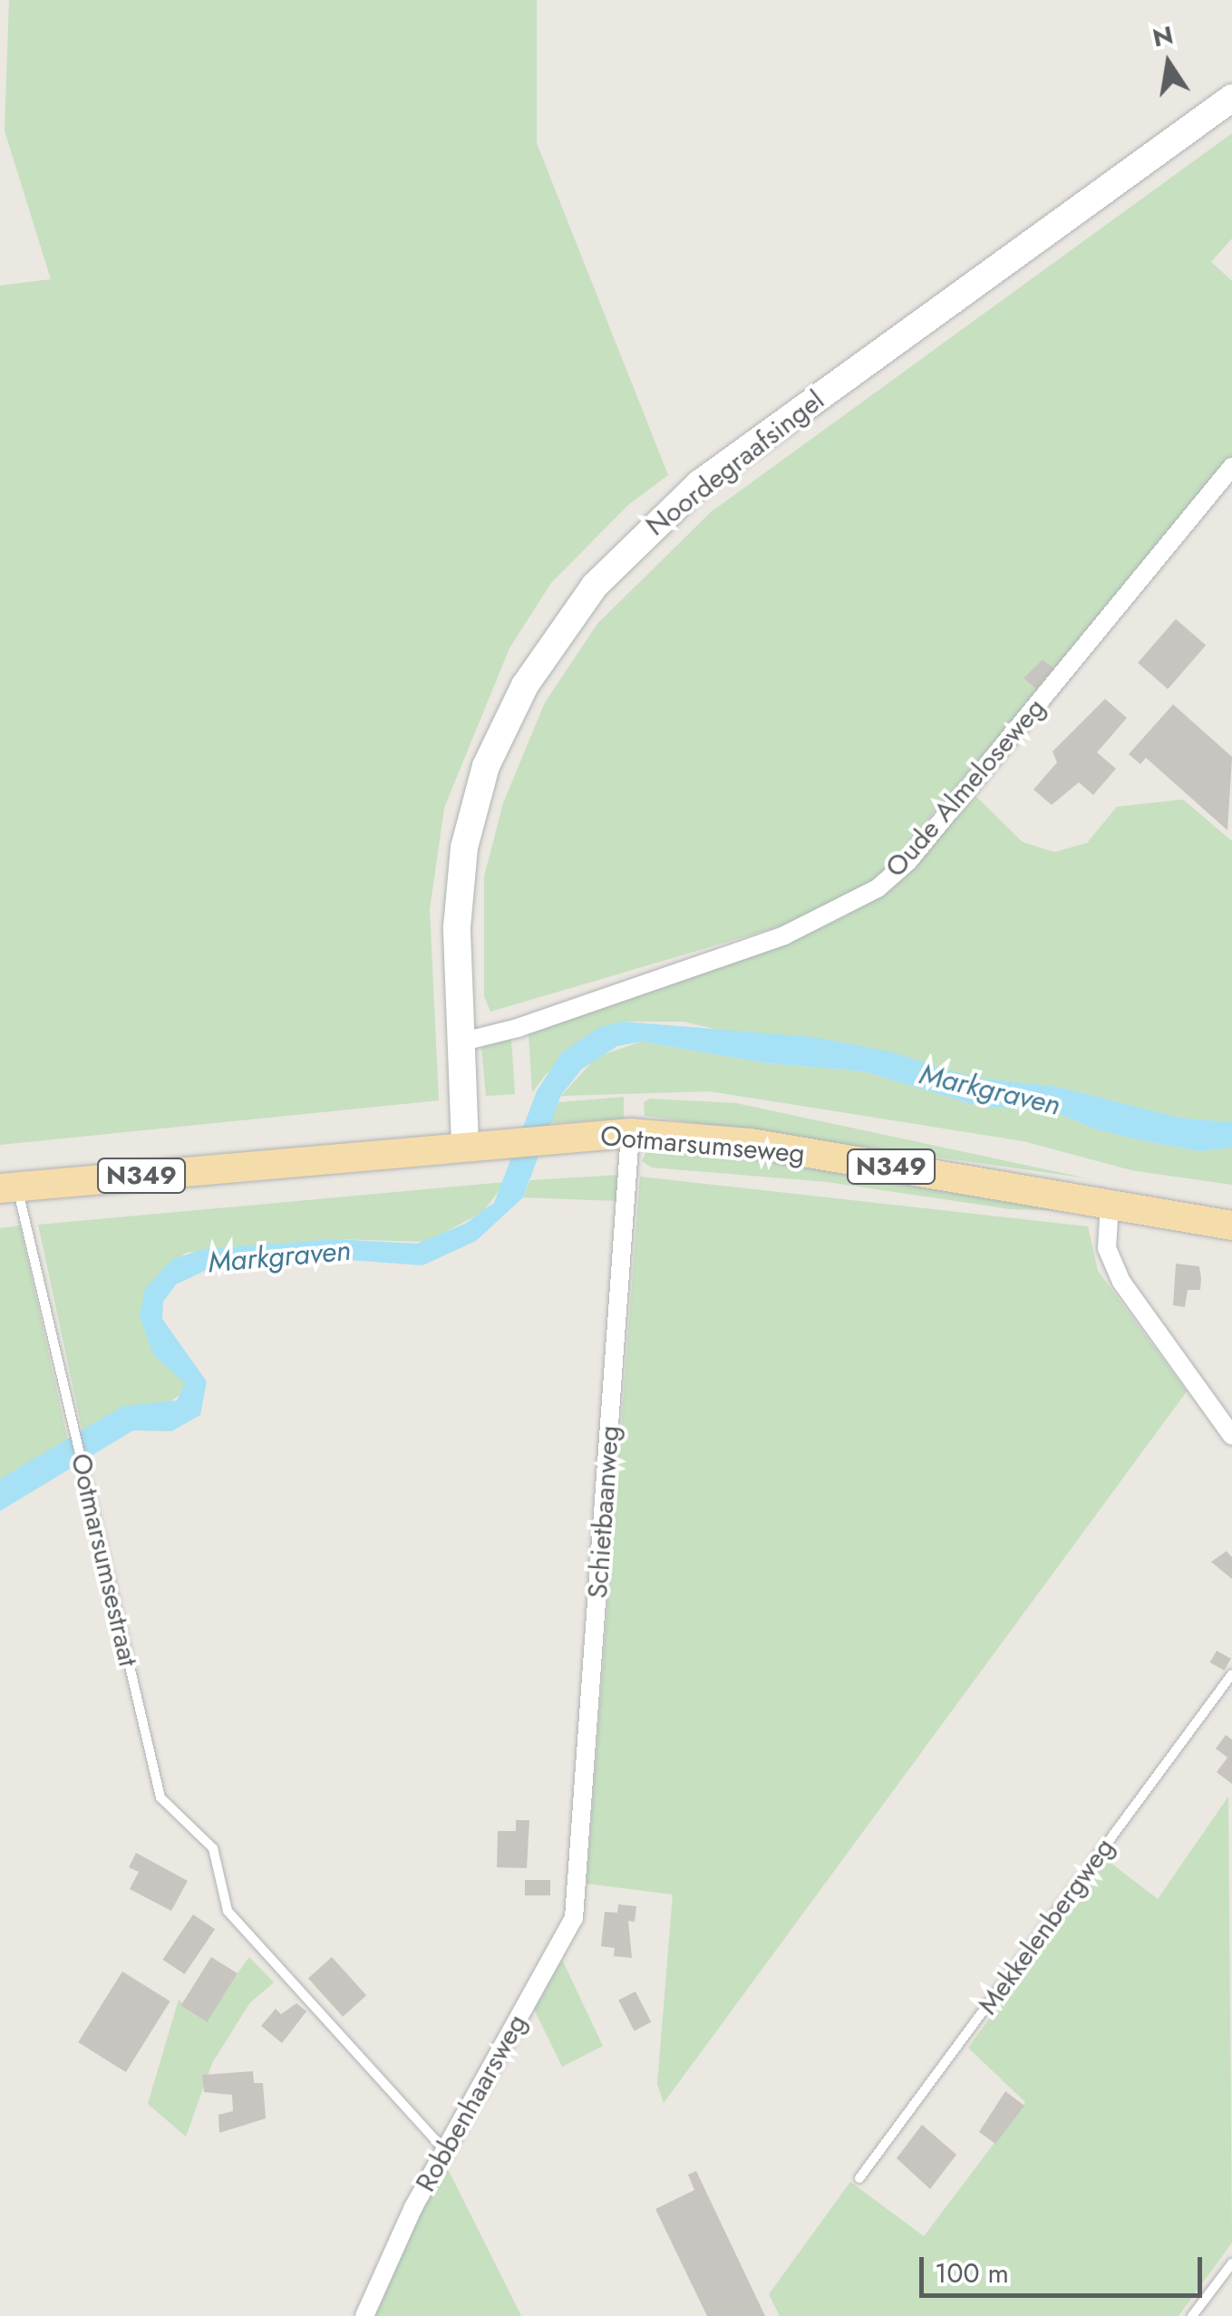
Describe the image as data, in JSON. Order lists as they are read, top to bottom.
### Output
{
  "streets": {
    "main road": [
      "Noordegraafsingel",
      "Ootmarsumseweg",
      "N349",
      "Ootmarsumsestraat"
    ],
    "street": ["Oude Almeloseweg", "Schietbaanweg", "Robbenhaarsweg"],
    "lane": ["Mekkelenbergweg"]
  },
  "crossings": [
    ["Noordegraafsingel", "Oude Almeloseweg"],
    ["Noordegraafsingel", "Ootmarsumsestraat"],
    ["Ootmarsumseweg", "Schietbaanweg"],
    ["Ootmarsumseweg", "Ootmarsumsestraat"],
    ["Schietbaanweg", "Robbenhaarsweg"],
    ["Ootmarsumsestraat", "Robbenhaarsweg"]
  ],
  "water": ["Markgraven"],
  "scale_bar": "100 m",
  "north": "top"
}
